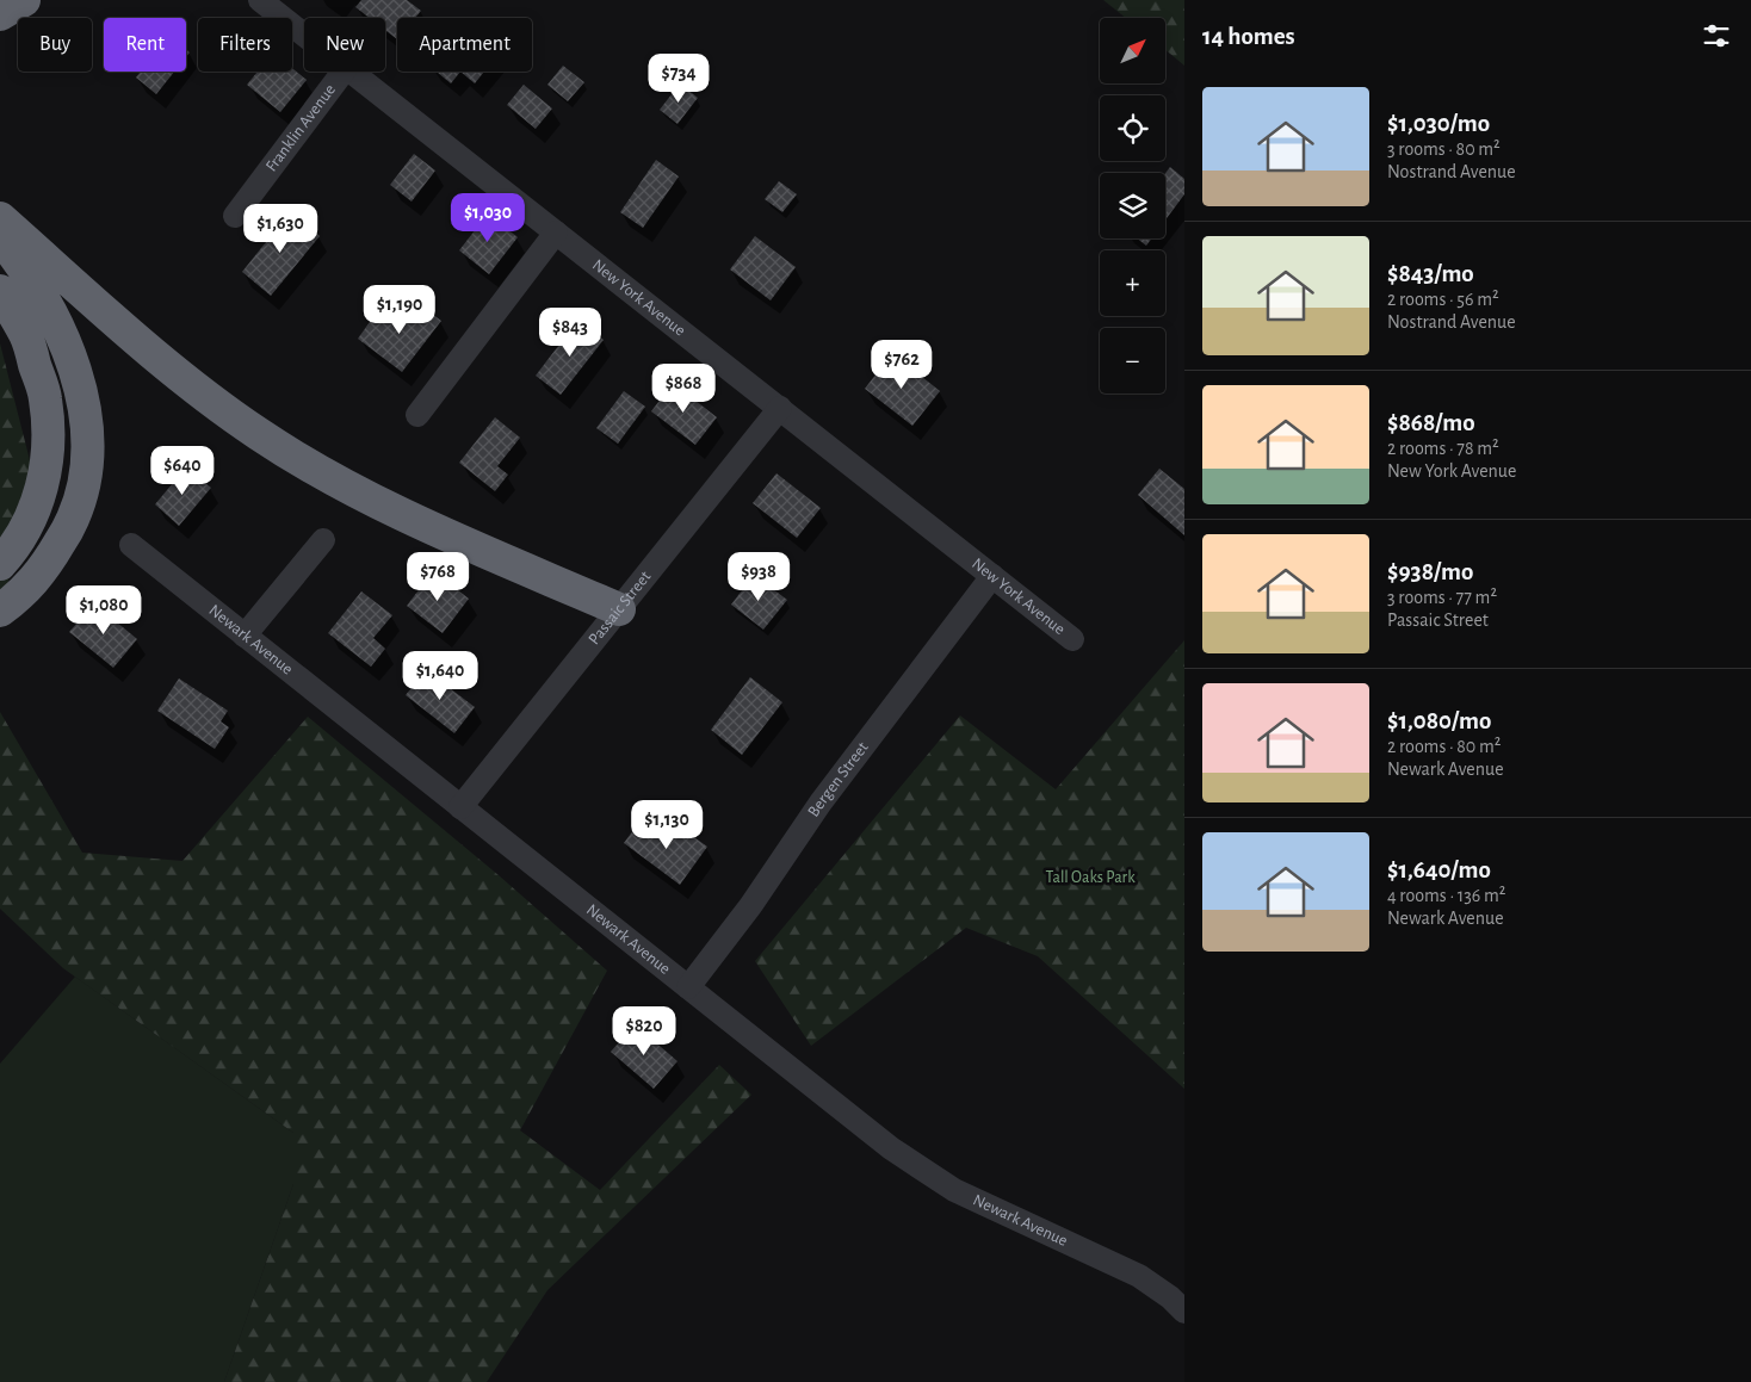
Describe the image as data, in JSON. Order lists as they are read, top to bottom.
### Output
{
  "streets": {
    "street": [
      "Franklin Avenue",
      "New York Avenue",
      "Passaic Street",
      "Newark Avenue",
      "Bergen Street"
    ]
  },
  "crossings": [
    ["New York Avenue", "Passaic Street"],
    ["New York Avenue", "Bergen Street"],
    ["Passaic Street", "Newark Avenue"],
    ["Newark Avenue", "Bergen Street"]
  ],
  "parks": ["Tall Oaks Park"],
  "north": "top right",
  "page": {
    "heading": "14 homes",
    "map_buttons": ["+", "−"],
    "chip": [
      "Buy",
      "Rent",
      "Filters",
      "New",
      "Apartment"
    ],
    "price": [
      "$734",
      "$1,030",
      "$1,630",
      "$1,190",
      "$843",
      "$762",
      "$868",
      "$640",
      "$768",
      "$938",
      "$1,080",
      "$1,640",
      "$1,130",
      "$820"
    ],
    "list": [
      {
        "name": "$1,030/mo",
        "note": "3 rooms · 80 m² · Nostrand Avenue"
      },
      {
        "name": "$843/mo",
        "note": "2 rooms · 56 m² · Nostrand Avenue"
      },
      {
        "name": "$868/mo",
        "note": "2 rooms · 78 m² · New York Avenue"
      },
      {
        "name": "$938/mo",
        "note": "3 rooms · 77 m² · Passaic Street"
      },
      {
        "name": "$1,080/mo",
        "note": "2 rooms · 80 m² · Newark Avenue"
      },
      {
        "name": "$1,640/mo",
        "note": "4 rooms · 136 m² · Newark Avenue"
      }
    ]
  }
}
